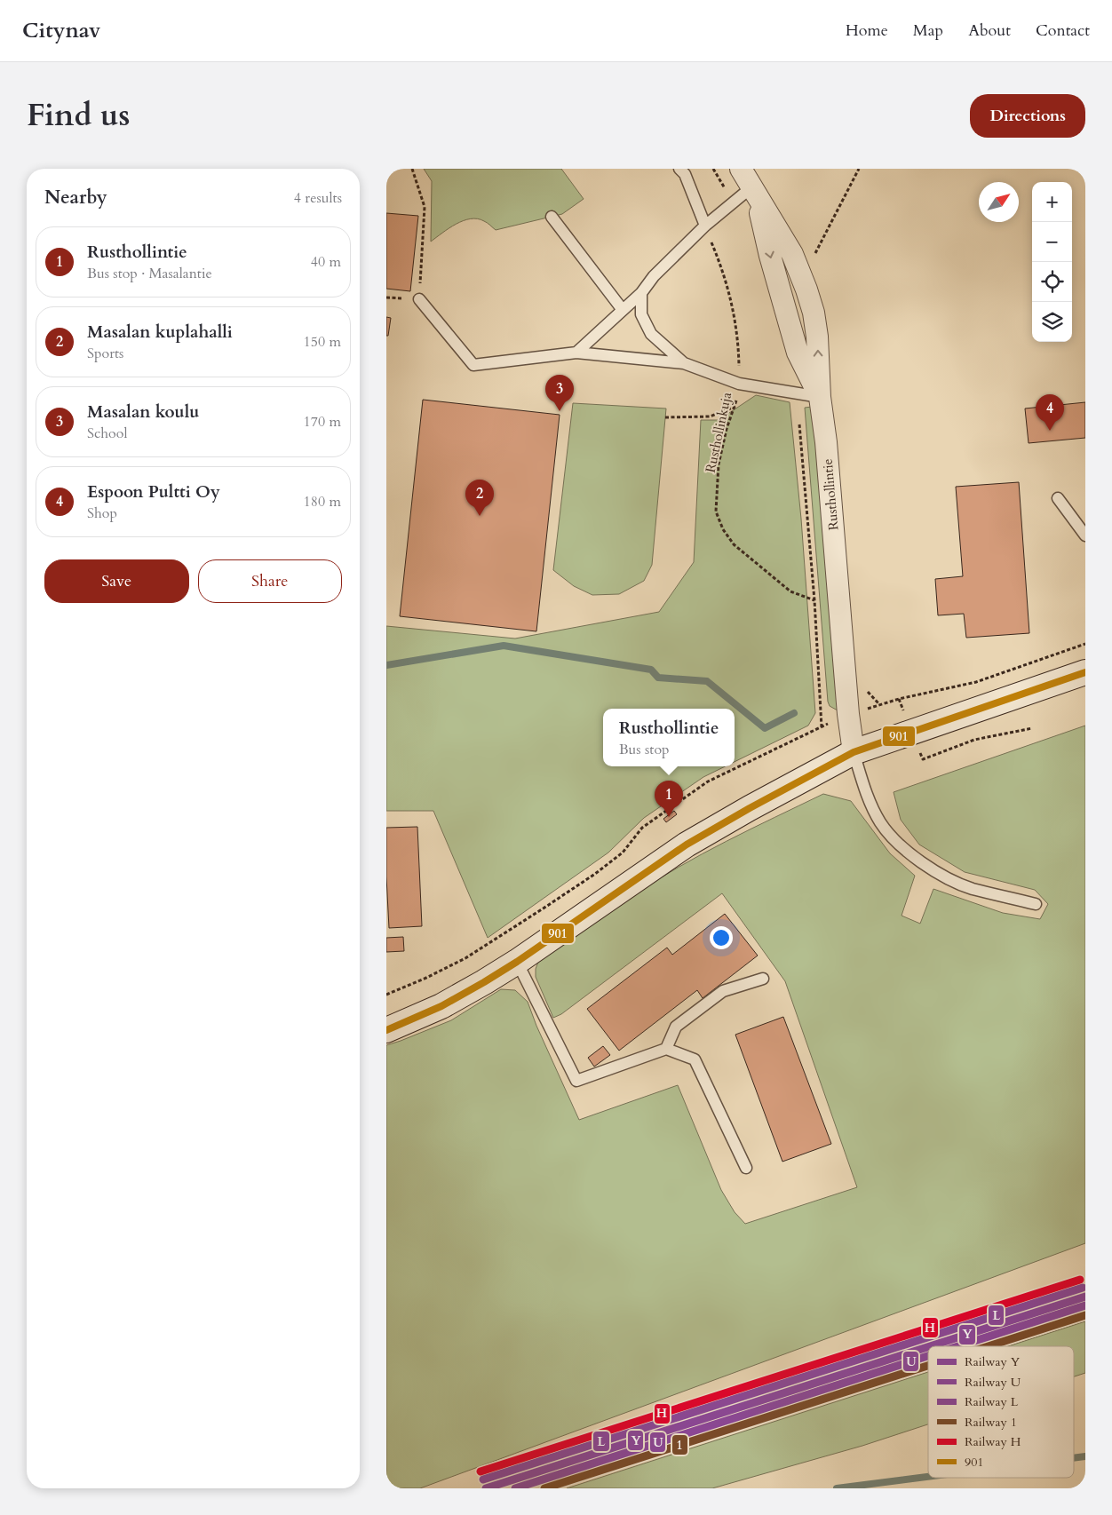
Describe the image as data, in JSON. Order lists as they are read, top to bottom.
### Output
{
  "streets": {
    "street": ["Rusthollintie"],
    "path": ["Rusthollinkuja"]
  },
  "lines": [
    "transit line 901",
    "rail line H",
    "rail line L",
    "rail line Y",
    "rail line U",
    "rail line 1"
  ],
  "legend": [
    "Railway Y",
    "Railway U",
    "Railway L",
    "Railway 1",
    "Railway H",
    "901"
  ],
  "north": "top right",
  "page": {
    "header": "Citynav",
    "nav": [
      "Home",
      "Map",
      "About",
      "Contact"
    ],
    "title": "Find us",
    "buttons": [
      "Directions",
      ["Save", "Share"]
    ],
    "heading": ["Nearby", "4 results"],
    "map_buttons": ["+", "−"],
    "list": [
      {
        "mark": "1",
        "name": "Rusthollintie",
        "note": "Bus stop · Masalantie",
        "value": "40 m"
      },
      {
        "mark": "2",
        "name": "Masalan kuplahalli",
        "note": "Sports",
        "value": "150 m"
      },
      {
        "mark": "3",
        "name": "Masalan koulu",
        "note": "School",
        "value": "170 m"
      },
      {
        "mark": "4",
        "name": "Espoon Pultti Oy",
        "note": "Shop",
        "value": "180 m"
      }
    ],
    "pins": [
      "3",
      "4",
      "2",
      "1"
    ],
    "popup": ["Rusthollintie", "Bus stop"]
  }
}
